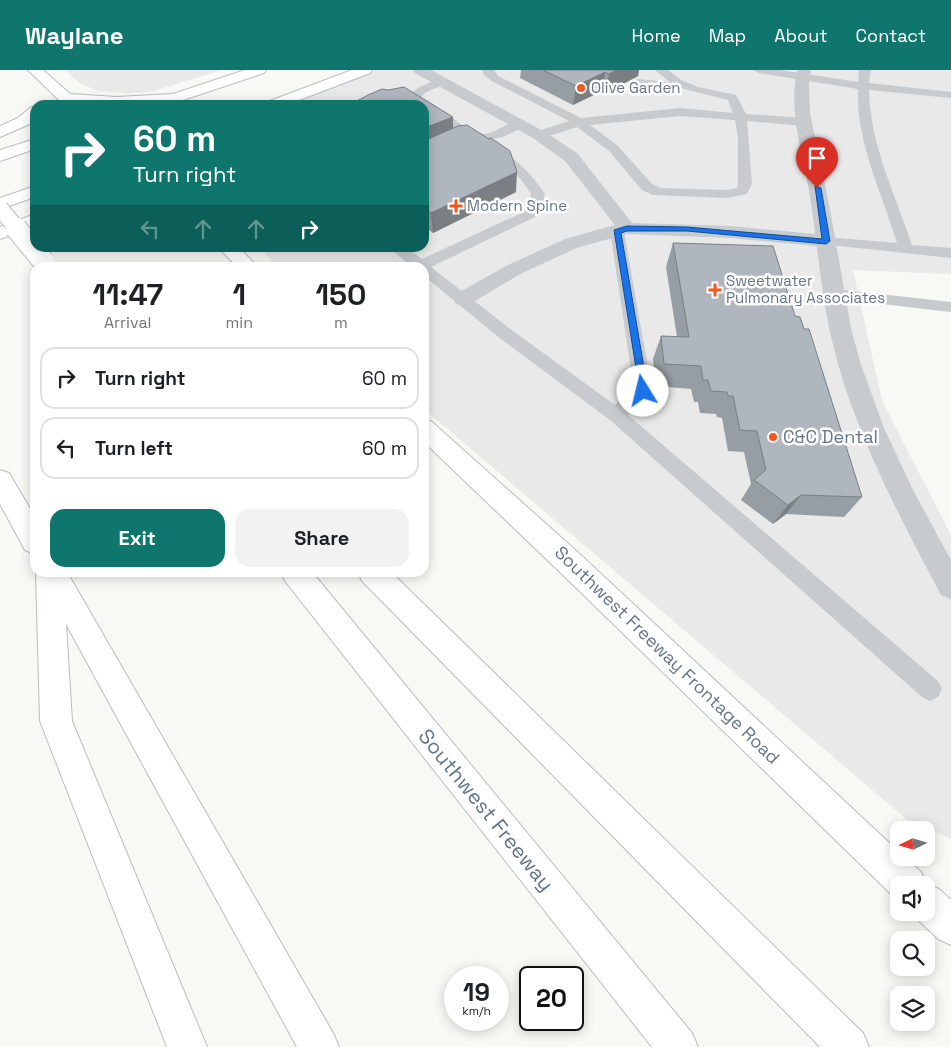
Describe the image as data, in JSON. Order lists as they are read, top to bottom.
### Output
{
  "streets": {
    "main road": ["Southwest Freeway Frontage Road", "Southwest Freeway"]
  },
  "places": {
    "other": ["Olive Garden", "C&C Dental"],
    "health": ["Modern Spine", "Sweetwater Pulmonary Associates"]
  },
  "north": "left",
  "page": {
    "header": "Waylane",
    "nav": [
      "Home",
      "Map",
      "About",
      "Contact"
    ],
    "turn": ["60 m", "Turn right"],
    "eta": [
      "11:47",
      "Arrival",
      "1",
      "min",
      "150",
      "m"
    ],
    "list": [
      {
        "name": "Turn right",
        "value": "60 m"
      },
      {
        "name": "Turn left",
        "value": "60 m"
      }
    ],
    "buttons": ["Exit", "Share"],
    "speed": "19 km/h",
    "limit": "20"
  }
}
